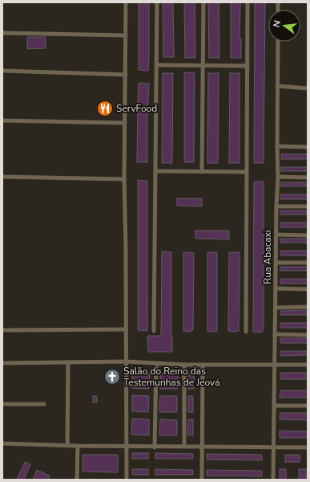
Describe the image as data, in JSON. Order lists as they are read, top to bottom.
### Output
{
  "streets": {
    "street": ["Rua Abacaxi"]
  },
  "places": {
    "restaurant": ["ServFood"],
    "church": ["Salão do Reino das Testemunhas de Jeová"]
  },
  "north": "left"
}
